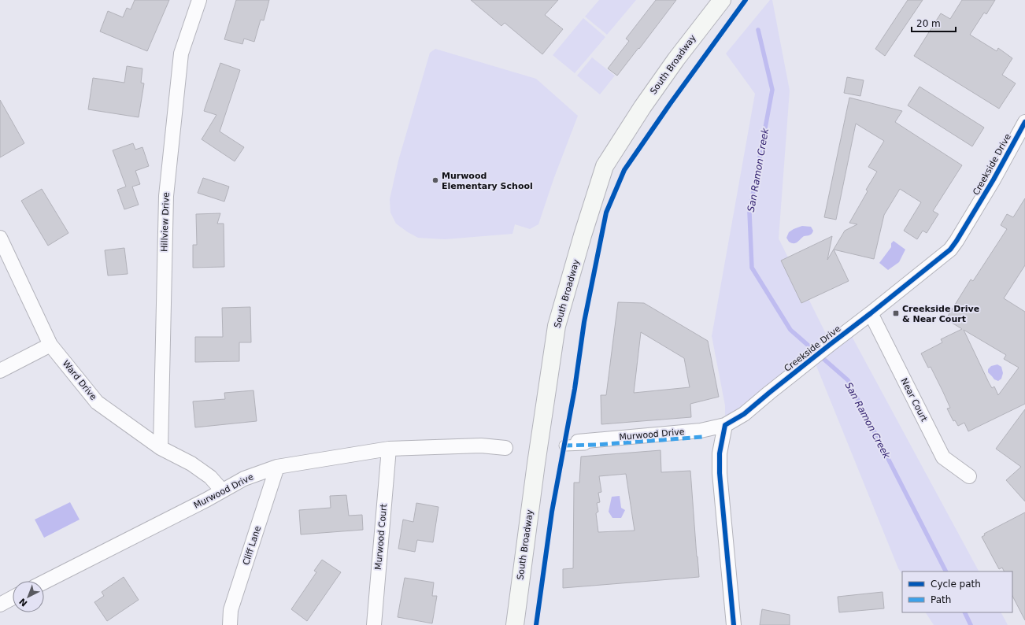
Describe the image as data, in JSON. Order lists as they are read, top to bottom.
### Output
{
  "streets": {
    "main road": ["South Broadway"],
    "street": [
      "Creekside Drive",
      "Hillview Drive",
      "Ward Drive",
      "Near Court",
      "Murwood Drive",
      "Murwood Court",
      "Cliff Lane"
    ]
  },
  "crossings": [
    ["Creekside Drive", "Near Court"],
    ["Creekside Drive", "Murwood Drive"],
    ["Hillview Drive", "Ward Drive"],
    ["Ward Drive", "Murwood Drive"],
    ["Murwood Drive", "Murwood Court"],
    ["Murwood Drive", "Cliff Lane"]
  ],
  "water": ["San Ramon Creek"],
  "places": {
    "other": ["Murwood Elementary School"],
    "transit": ["Creekside Drive & Near Court"]
  },
  "legend": ["Cycle path", "Path"],
  "scale_bar": "20 m",
  "north": "bottom left"
}
